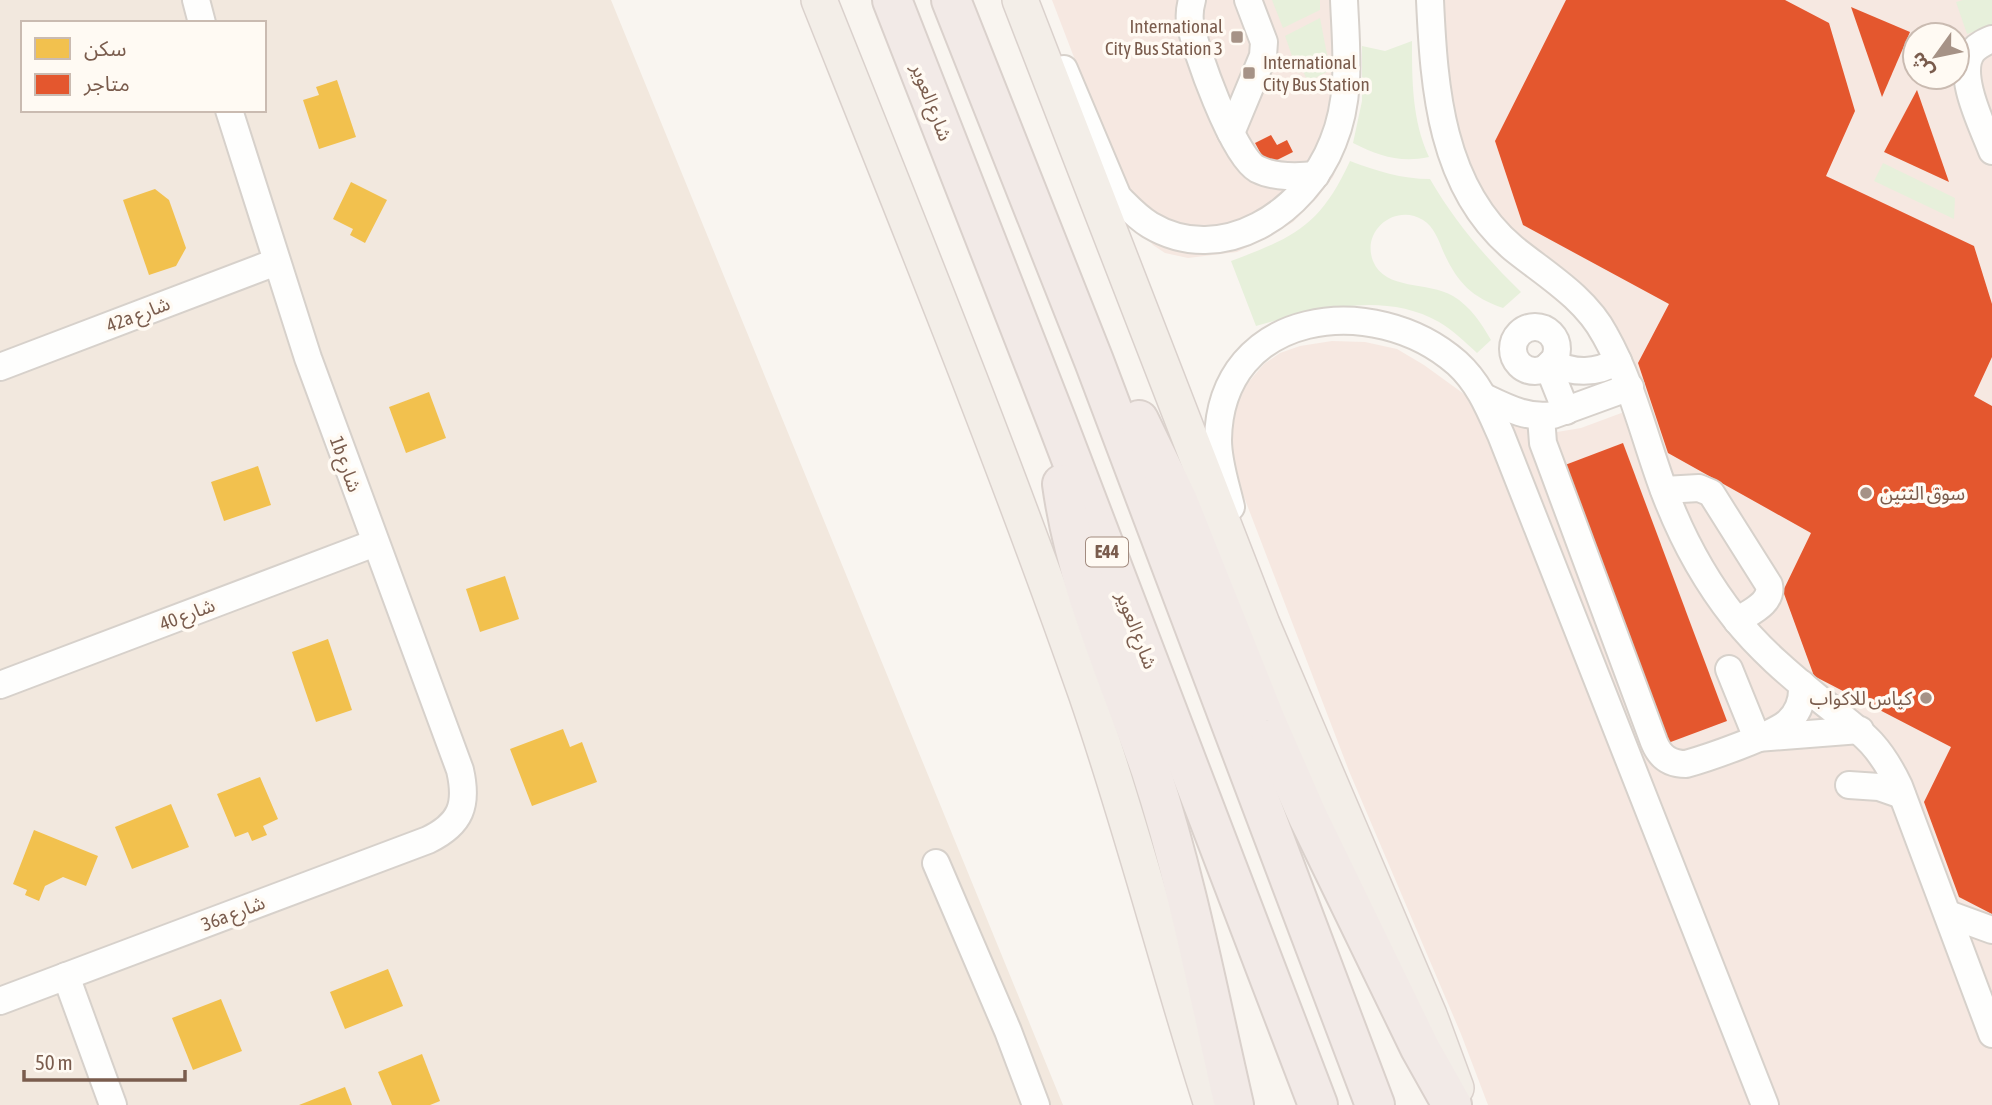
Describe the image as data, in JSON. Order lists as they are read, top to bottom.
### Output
{
  "streets": {
    "highway": ["شارع العوير", "E44"],
    "street": [
      "42a شارع",
      "1b شارع",
      "شارع 40",
      "36a شارع"
    ]
  },
  "crossings": [
    ["42a شارع", "1b شارع"],
    ["1b شارع", "شارع 40"],
    ["1b شارع", "36a شارع"]
  ],
  "places": {
    "transit": ["International City Bus Station 3", "International City Bus Station"],
    "other": ["سوق التنين", "كياس للاكواب"]
  },
  "legend": ["سكن", "متاجر"],
  "scale_bar": "50 m",
  "north": "bottom left"
}
